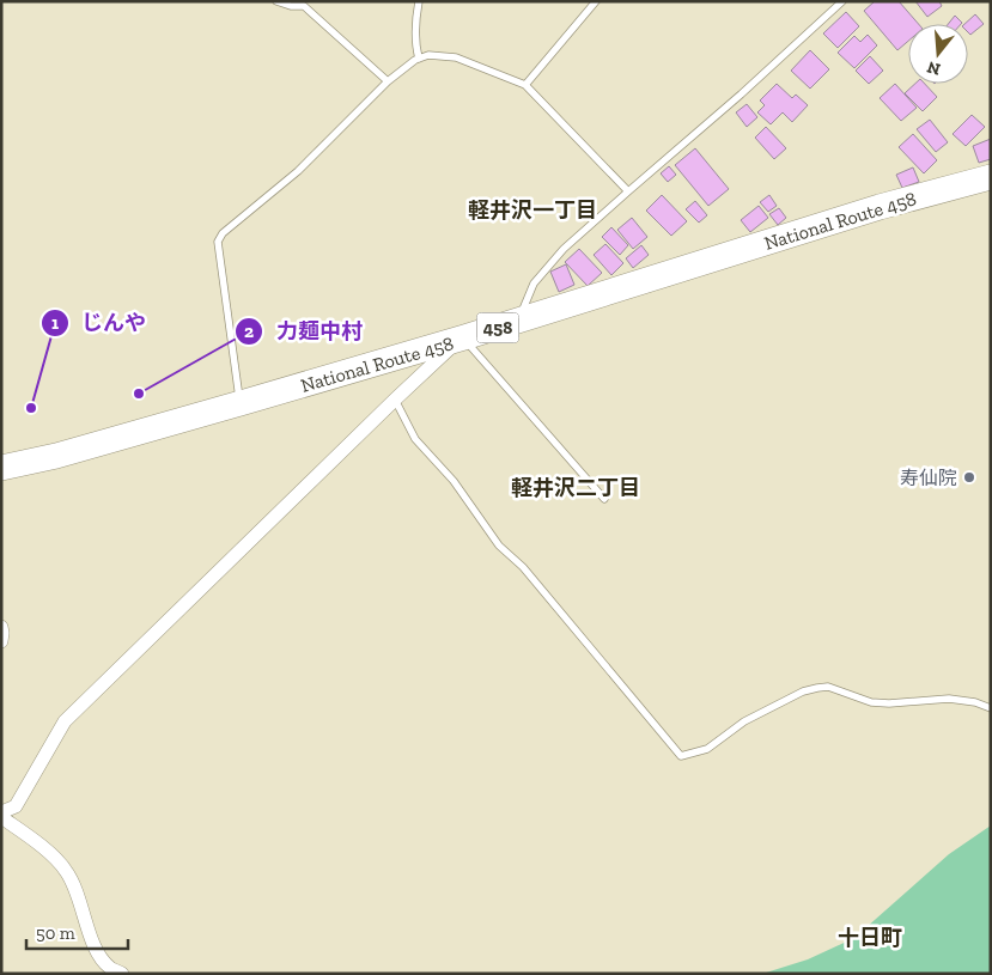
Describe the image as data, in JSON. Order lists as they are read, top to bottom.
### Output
{
  "streets": {
    "highway": ["National Route 458", "458"]
  },
  "districts": ["軽井沢一丁目", "軽井沢二丁目", "十日町"],
  "places": ["力麺中村", "じんや", "寿仙院"],
  "scale_bar": "50 m",
  "north": "bottom"
}
